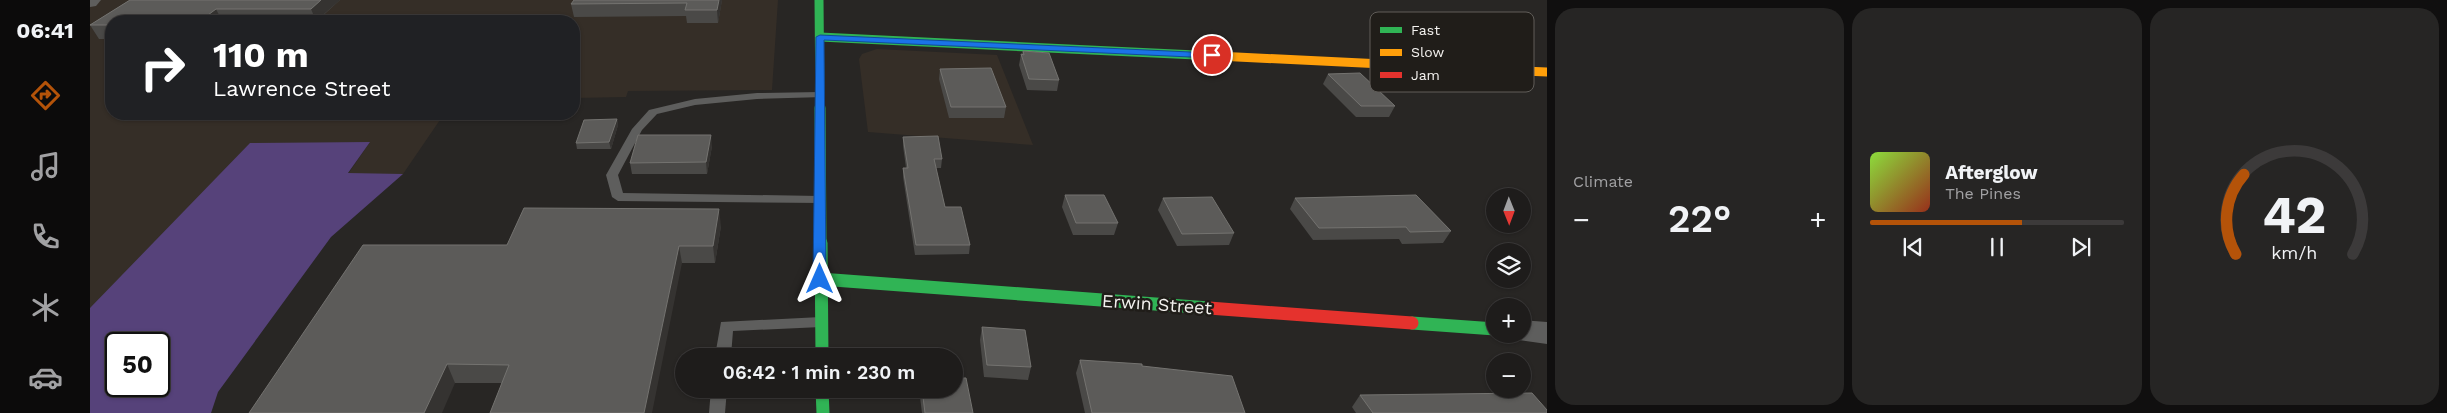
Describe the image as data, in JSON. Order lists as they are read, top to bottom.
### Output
{
  "streets": {
    "street": ["Erwin Street"]
  },
  "legend": ["Fast", "Slow", "Jam"],
  "north": "bottom",
  "page": {
    "tabs": "06:41",
    "tile": "Climate",
    "turn": ["110 m", "Lawrence Street"],
    "song": ["Afterglow", "The Pines"],
    "map_buttons": ["+", "−"],
    "heat": ["−", "22°", "+"],
    "limit": "50",
    "trip": "06:42 · 1 min · 230 m",
    "gauge": ["42", "km/h"]
  }
}
